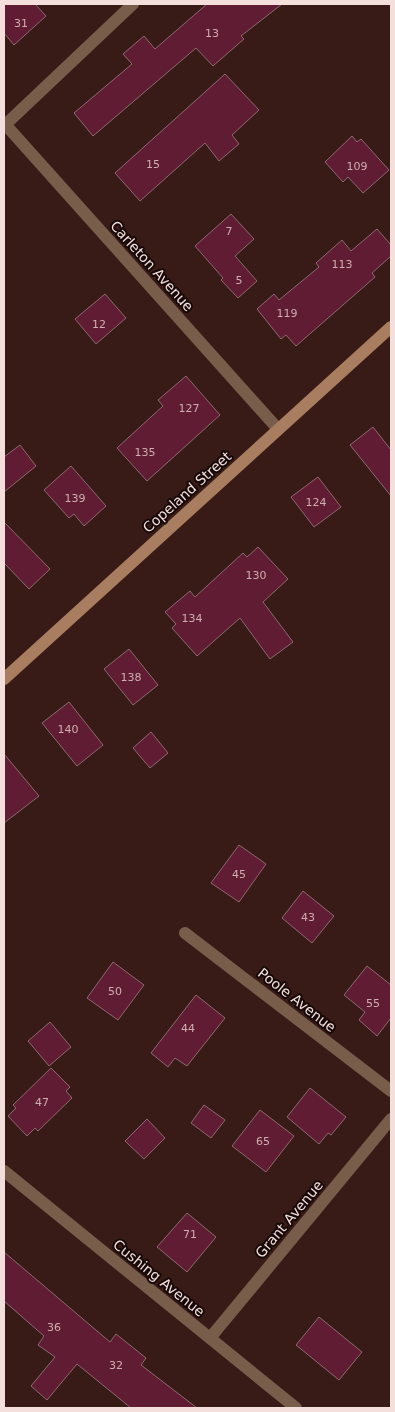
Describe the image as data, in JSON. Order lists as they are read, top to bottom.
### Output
{
  "streets": {
    "main road": ["Copeland Street"],
    "street": [
      "Carleton Avenue",
      "Poole Avenue",
      "Grant Avenue",
      "Cushing Avenue"
    ]
  },
  "crossings": [
    ["Carleton Avenue", "Copeland Street"],
    ["Grant Avenue", "Cushing Avenue"]
  ],
  "house_numbers": [
    "31",
    "13",
    "15",
    "109",
    "7",
    "113",
    "5",
    "119",
    "12",
    "127",
    "135",
    "139",
    "124",
    "130",
    "134",
    "138",
    "140",
    "45",
    "43",
    "50",
    "55",
    "44",
    "47",
    "65",
    "71",
    "36",
    "32"
  ]
}
